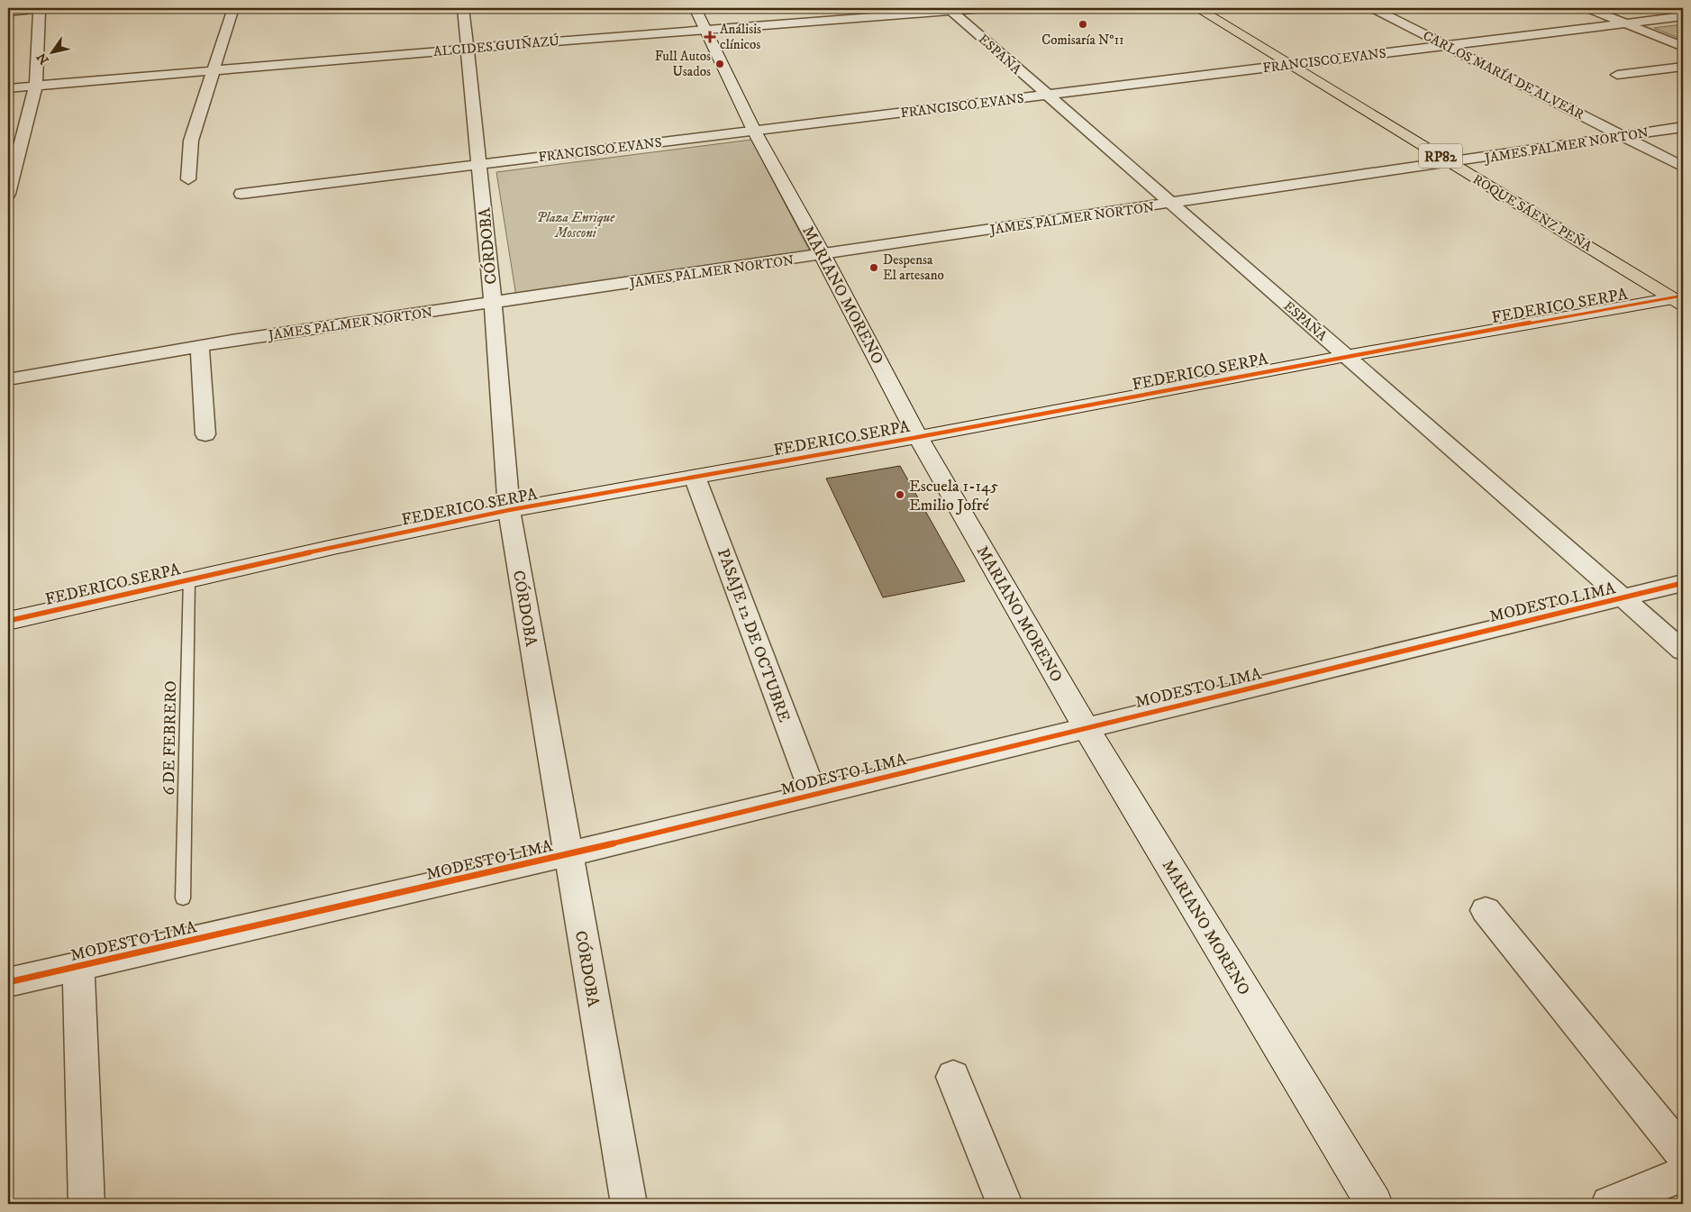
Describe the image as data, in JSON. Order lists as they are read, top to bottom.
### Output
{
  "streets": {
    "main road": ["RP82", "ROQUE SÁENZ PEÑA"],
    "street": [
      "ALCIDES GUIÑAZÚ",
      "ESPAÑA",
      "FRANCISCO EVANS",
      "CARLOS MARÍA DE ALVEAR",
      "JAMES PALMER NORTON",
      "CÓRDOBA",
      "MARIANO MORENO",
      "FEDERICO SERPA",
      "MODESTO LIMA",
      "PASAJE 12 DE OCTUBRE"
    ],
    "lane": ["6 DE FEBRERO"]
  },
  "crossings": [
    ["ALCIDES GUIÑAZÚ", "ESPAÑA"],
    ["ALCIDES GUIÑAZÚ", "CÓRDOBA"],
    ["ALCIDES GUIÑAZÚ", "MARIANO MORENO"],
    ["ESPAÑA", "FRANCISCO EVANS"],
    ["ESPAÑA", "JAMES PALMER NORTON"],
    ["ESPAÑA", "FEDERICO SERPA"],
    ["ESPAÑA", "MODESTO LIMA"],
    ["FRANCISCO EVANS", "CARLOS MARÍA DE ALVEAR"],
    ["FRANCISCO EVANS", "ROQUE SÁENZ PEÑA"],
    ["FRANCISCO EVANS", "CÓRDOBA"],
    ["FRANCISCO EVANS", "MARIANO MORENO"],
    ["CARLOS MARÍA DE ALVEAR", "JAMES PALMER NORTON"],
    ["JAMES PALMER NORTON", "ROQUE SÁENZ PEÑA"],
    ["JAMES PALMER NORTON", "CÓRDOBA"],
    ["JAMES PALMER NORTON", "MARIANO MORENO"],
    ["ROQUE SÁENZ PEÑA", "FEDERICO SERPA"],
    ["CÓRDOBA", "FEDERICO SERPA"],
    ["CÓRDOBA", "MODESTO LIMA"],
    ["MARIANO MORENO", "FEDERICO SERPA"],
    ["MARIANO MORENO", "MODESTO LIMA"],
    ["FEDERICO SERPA", "PASAJE 12 DE OCTUBRE"],
    ["FEDERICO SERPA", "6 DE FEBRERO"],
    ["MODESTO LIMA", "PASAJE 12 DE OCTUBRE"]
  ],
  "parks": ["Plaza Enrique Mosconi"],
  "places": {
    "other": [
      "Comisaría Nº11",
      "Full Autos Usados",
      "Despensa El artesano",
      "Escuela 1-145 Emilio Jofré"
    ],
    "health": ["Análisis clínicos"]
  },
  "north": "bottom left"
}
